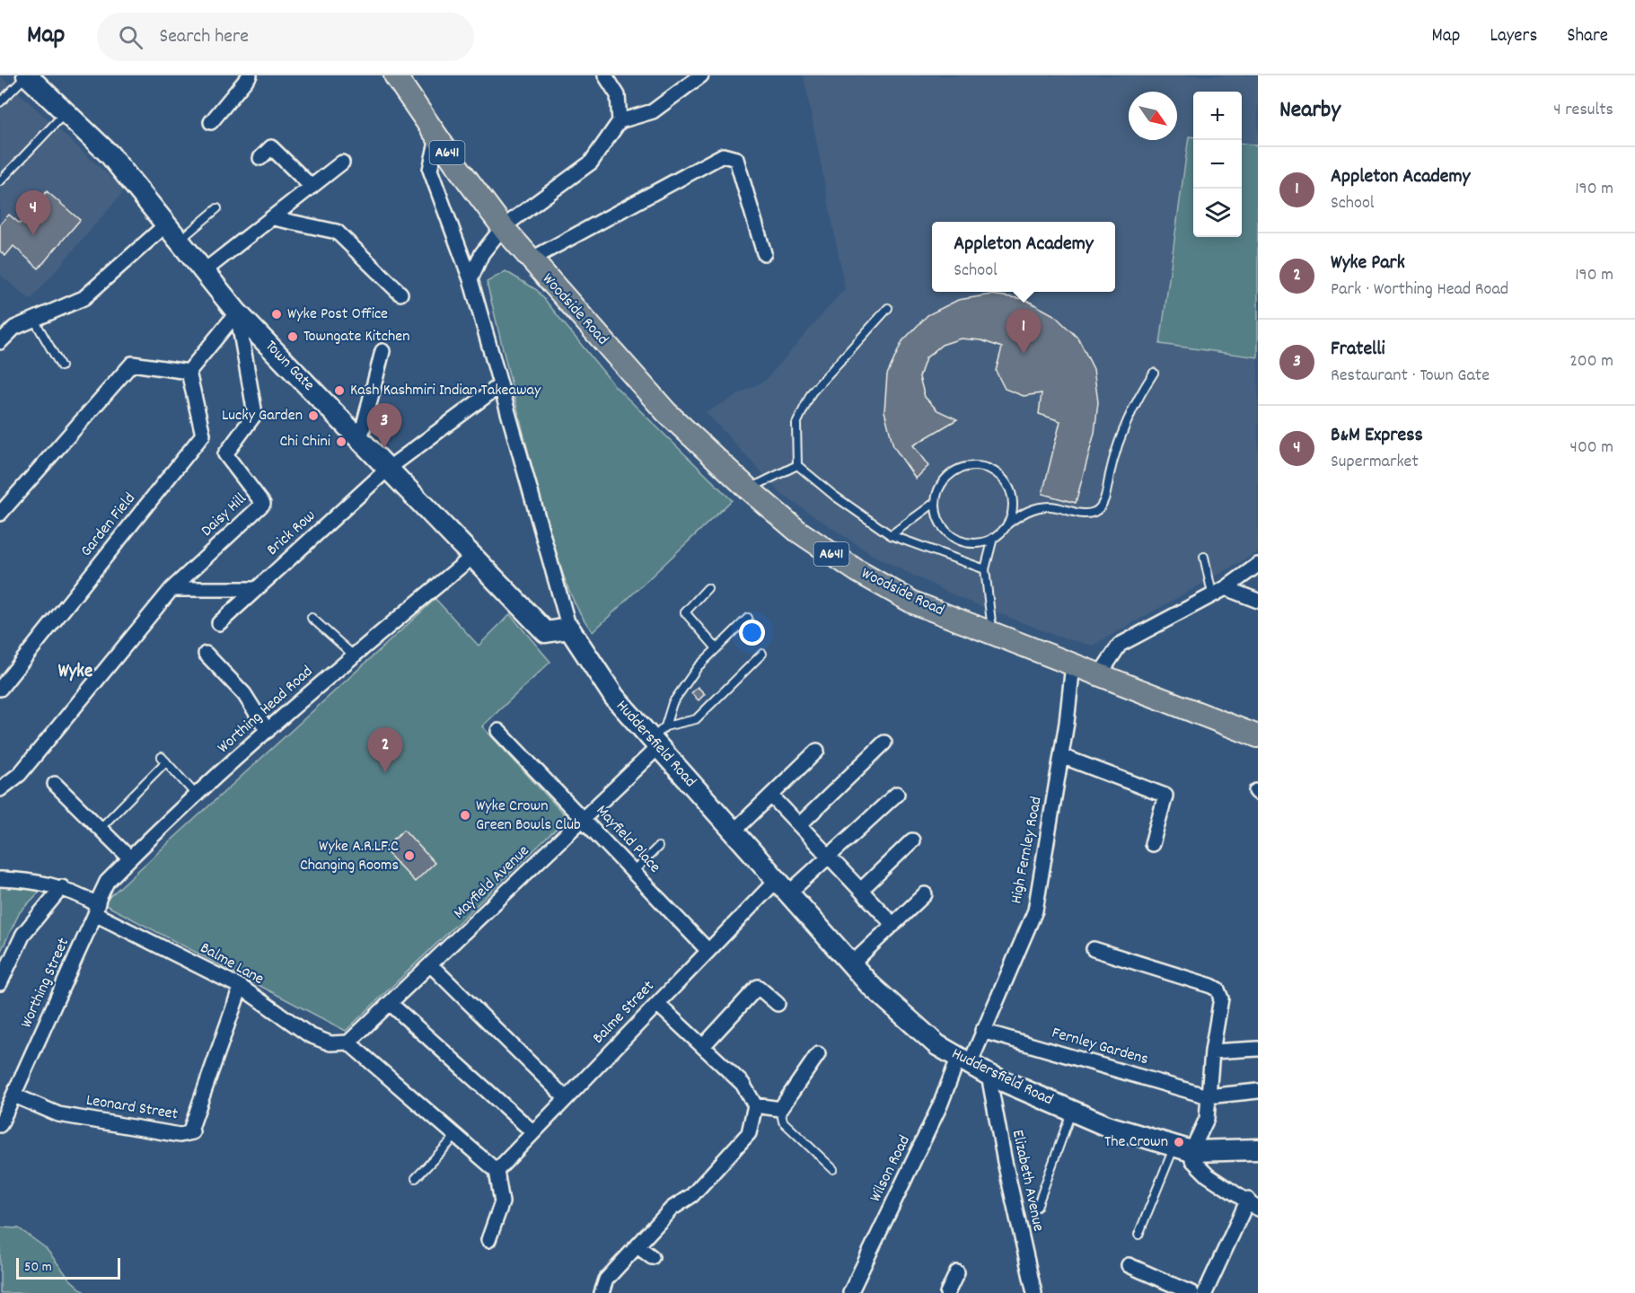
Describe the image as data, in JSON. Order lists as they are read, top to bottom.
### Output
{
  "streets": {
    "main road": [
      "A641",
      "Woodside Road",
      "Town Gate",
      "Huddersfield Road"
    ],
    "street": [
      "Daisy Hill",
      "Garden Field",
      "Brick Row",
      "Worthing Head Road",
      "Mayfield Place",
      "High Fernley Road",
      "Mayfield Avenue",
      "Balme Lane",
      "Worthing Street",
      "Balme Street",
      "Fernley Gardens",
      "Leonard Street",
      "Wilson Road",
      "Elizabeth Avenue"
    ]
  },
  "crossings": [
    ["A641", "Woodside Road"],
    ["A641", "Huddersfield Road"],
    ["Woodside Road", "High Fernley Road"],
    ["Town Gate", "Daisy Hill"],
    ["Town Gate", "Brick Row"],
    ["Town Gate", "Worthing Head Road"],
    ["Town Gate", "Huddersfield Road"],
    ["Brick Row", "Huddersfield Road"],
    ["Worthing Head Road", "Balme Lane"],
    ["Worthing Head Road", "Worthing Street"],
    ["Huddersfield Road", "High Fernley Road"],
    ["Huddersfield Road", "Mayfield Avenue"],
    ["Huddersfield Road", "Balme Street"],
    ["Huddersfield Road", "Wilson Road"],
    ["Huddersfield Road", "Elizabeth Avenue"],
    ["Mayfield Place", "Mayfield Avenue"],
    ["Mayfield Place", "Balme Street"],
    ["High Fernley Road", "Fernley Gardens"],
    ["High Fernley Road", "Wilson Road"],
    ["Mayfield Avenue", "Balme Lane"],
    ["Balme Lane", "Worthing Street"],
    ["Balme Lane", "Leonard Street"],
    ["Worthing Street", "Leonard Street"]
  ],
  "districts": ["Wyke"],
  "places": [
    "Wyke Post Office",
    "Towngate Kitchen",
    "Kash Kashmiri Indian Takeaway",
    "Lucky Garden",
    "Chi Chini",
    "Wyke Crown Green Bowls Club",
    "Wyke A.R.LF.C Changing Rooms",
    "The Crown"
  ],
  "scale_bar": "50 m",
  "north": "bottom right",
  "page": {
    "header": "Map",
    "search": "Search here",
    "nav": ["Map", "Layers", "Share"],
    "heading": ["Nearby", "4 results"],
    "map_buttons": ["+", "−"],
    "list": [
      {
        "mark": "1",
        "name": "Appleton Academy",
        "note": "School",
        "value": "190 m"
      },
      {
        "mark": "2",
        "name": "Wyke Park",
        "note": "Park · Worthing Head Road",
        "value": "190 m"
      },
      {
        "mark": "3",
        "name": "Fratelli",
        "note": "Restaurant · Town Gate",
        "value": "200 m"
      },
      {
        "mark": "4",
        "name": "B&M Express",
        "note": "Supermarket",
        "value": "400 m"
      }
    ],
    "pins": [
      "4",
      "1",
      "3",
      "2"
    ],
    "popup": ["Appleton Academy", "School"],
    "scale": "50 m"
  }
}
